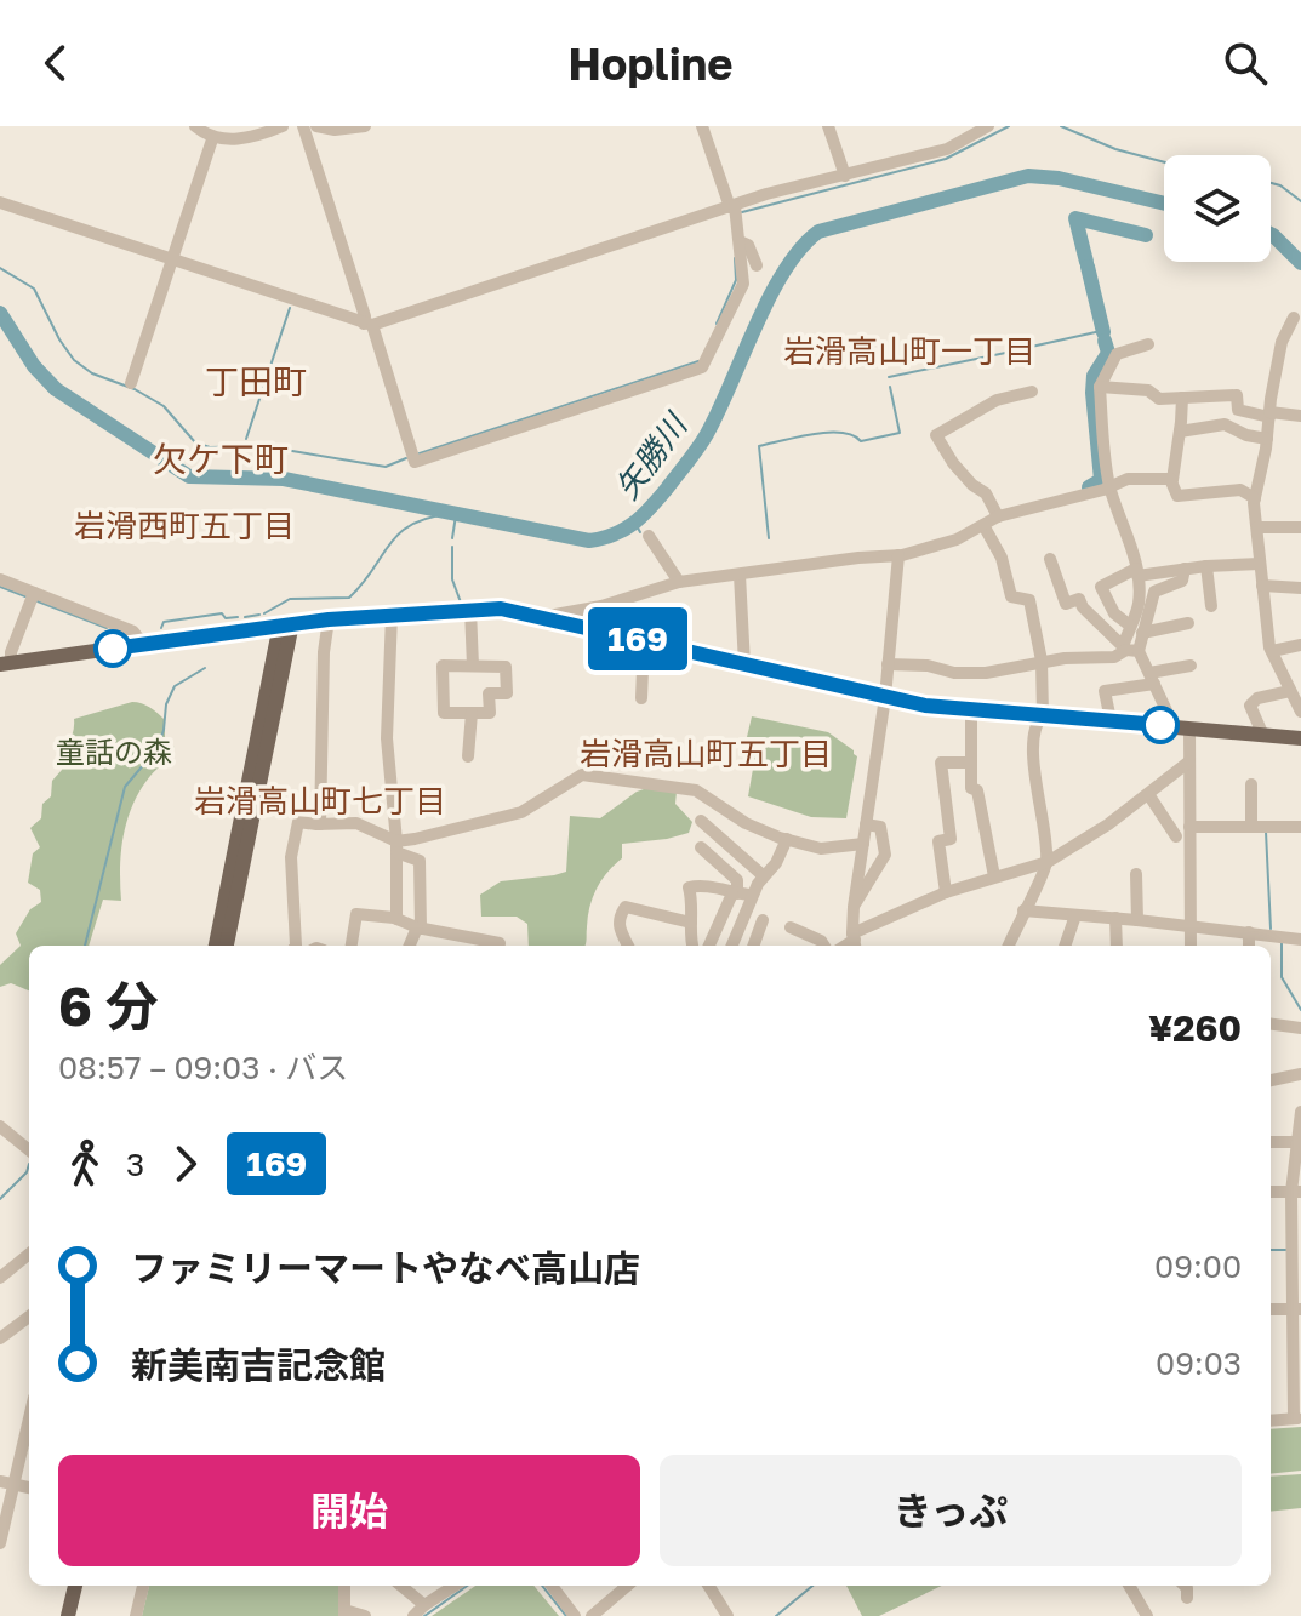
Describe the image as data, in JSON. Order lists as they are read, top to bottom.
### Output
{
  "districts": [
    "岩滑高山町一丁目",
    "丁田町",
    "欠ケ下町",
    "岩滑西町五丁目",
    "岩滑高山町五丁目",
    "岩滑高山町七丁目"
  ],
  "water": ["矢勝川"],
  "parks": ["童話の森"],
  "lines": ["bus line 169"],
  "page": {
    "header": "Hopline",
    "on_map": "169",
    "heading": ["6 分", "08:57 – 09:03 · バス", "¥260"],
    "legs": ["3", "169"],
    "list": [
      {
        "name": "ファミリーマートやなべ高山店",
        "value": "09:00"
      },
      {
        "name": "新美南吉記念館",
        "value": "09:03"
      }
    ],
    "buttons": ["開始", "きっぷ"]
  }
}
